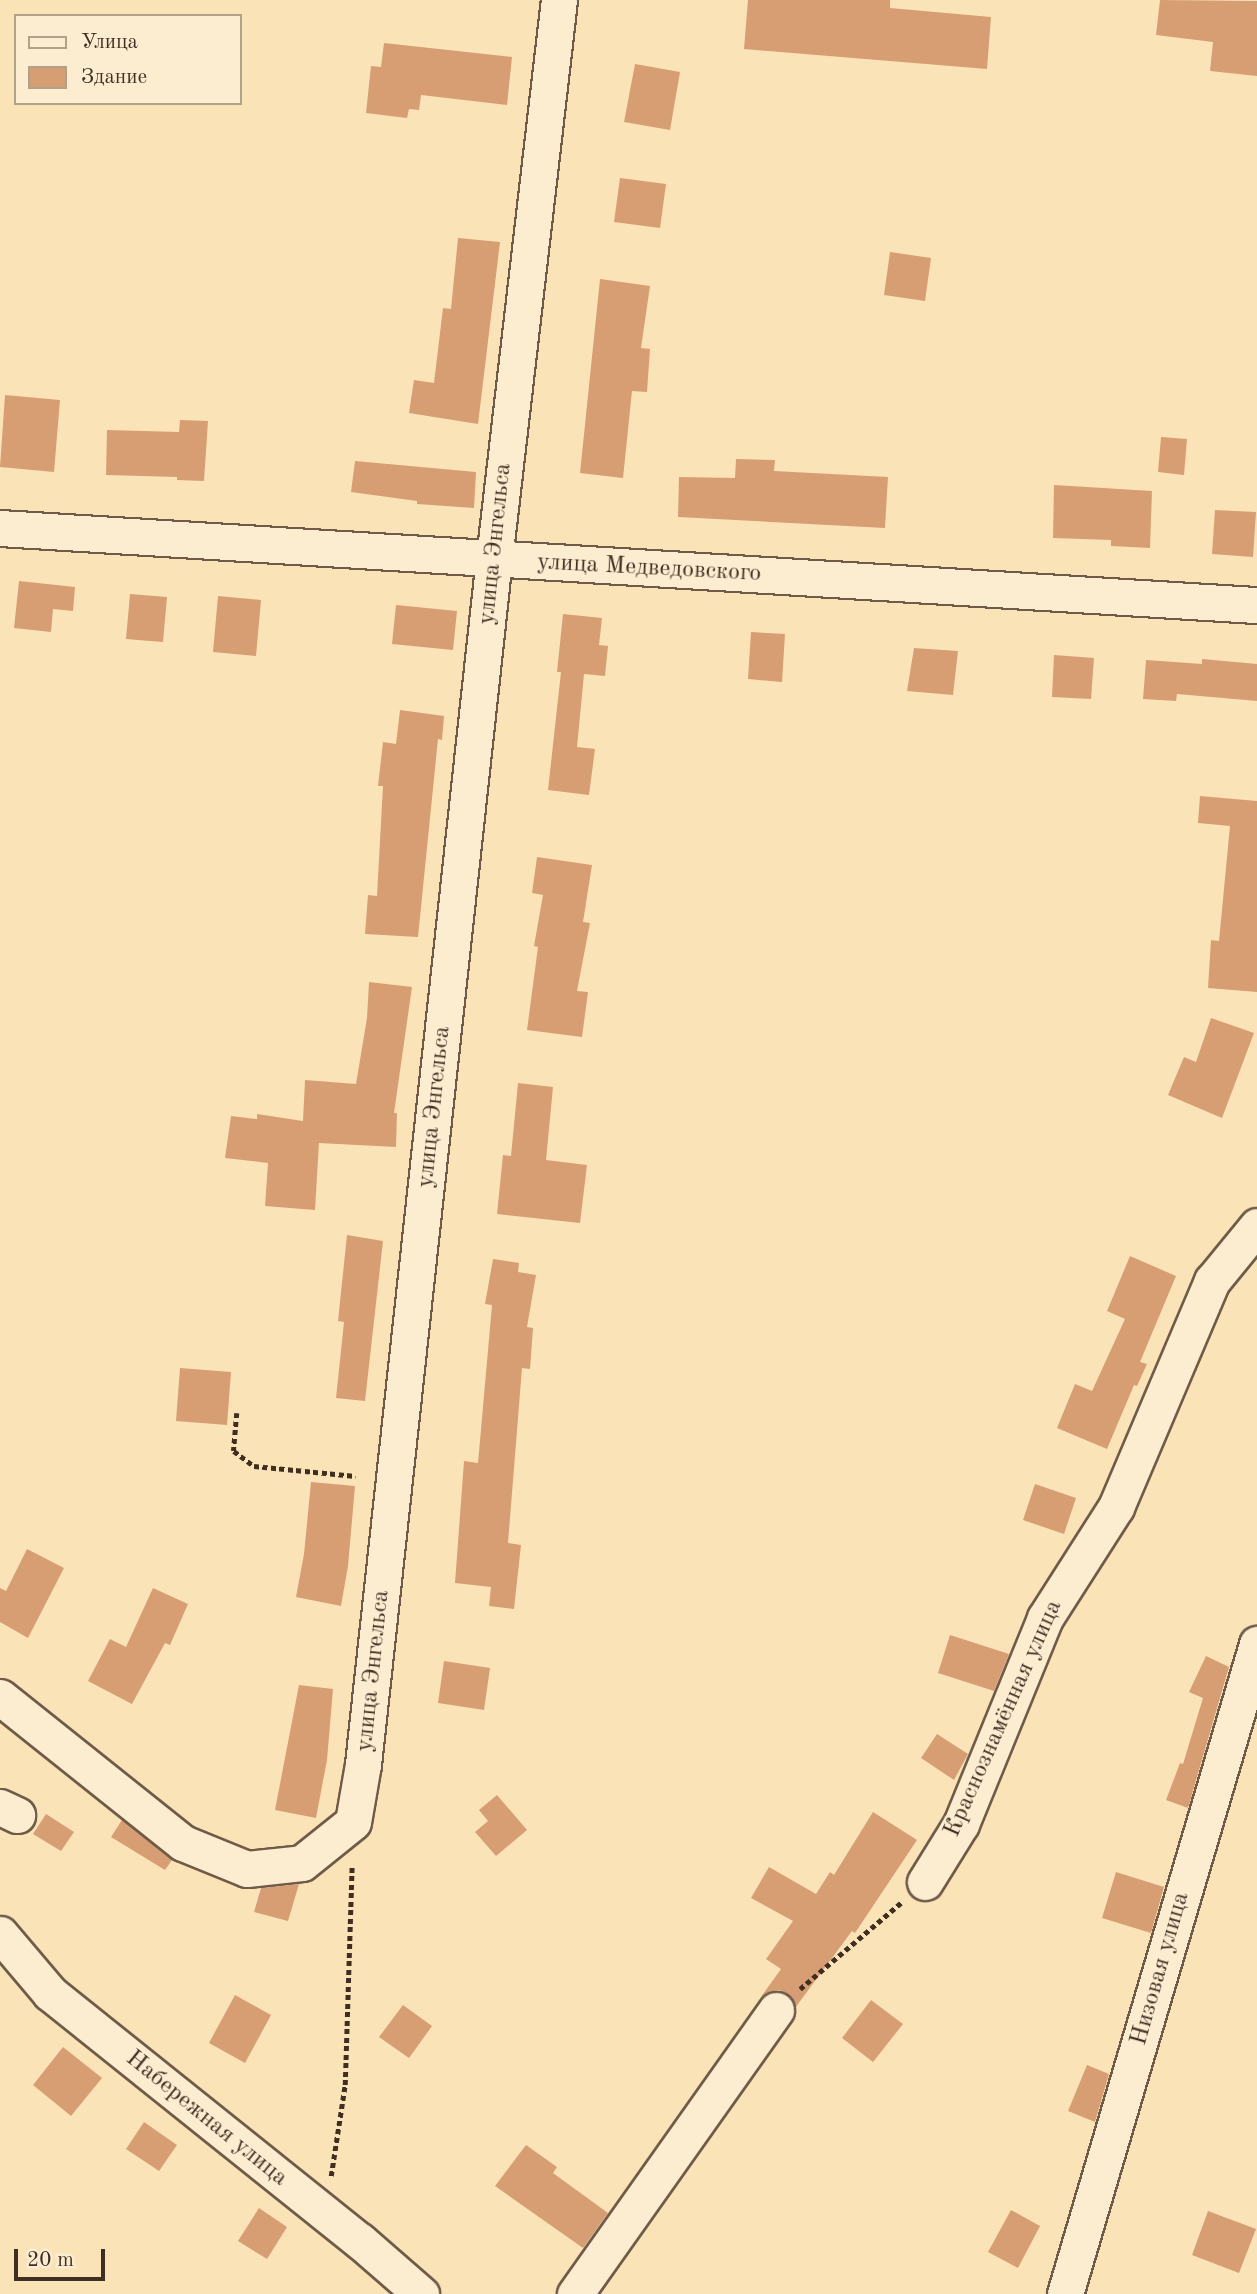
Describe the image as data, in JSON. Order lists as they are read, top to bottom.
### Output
{
  "streets": {
    "street": [
      "улица Энгельса",
      "улица Медведовского",
      "Краснознамённая улица",
      "Низовая улица",
      "Набережная улица"
    ]
  },
  "crossings": [
    ["улица Энгельса", "улица Медведовского"]
  ],
  "legend": ["Улица", "Здание"],
  "scale_bar": "20 m"
}
